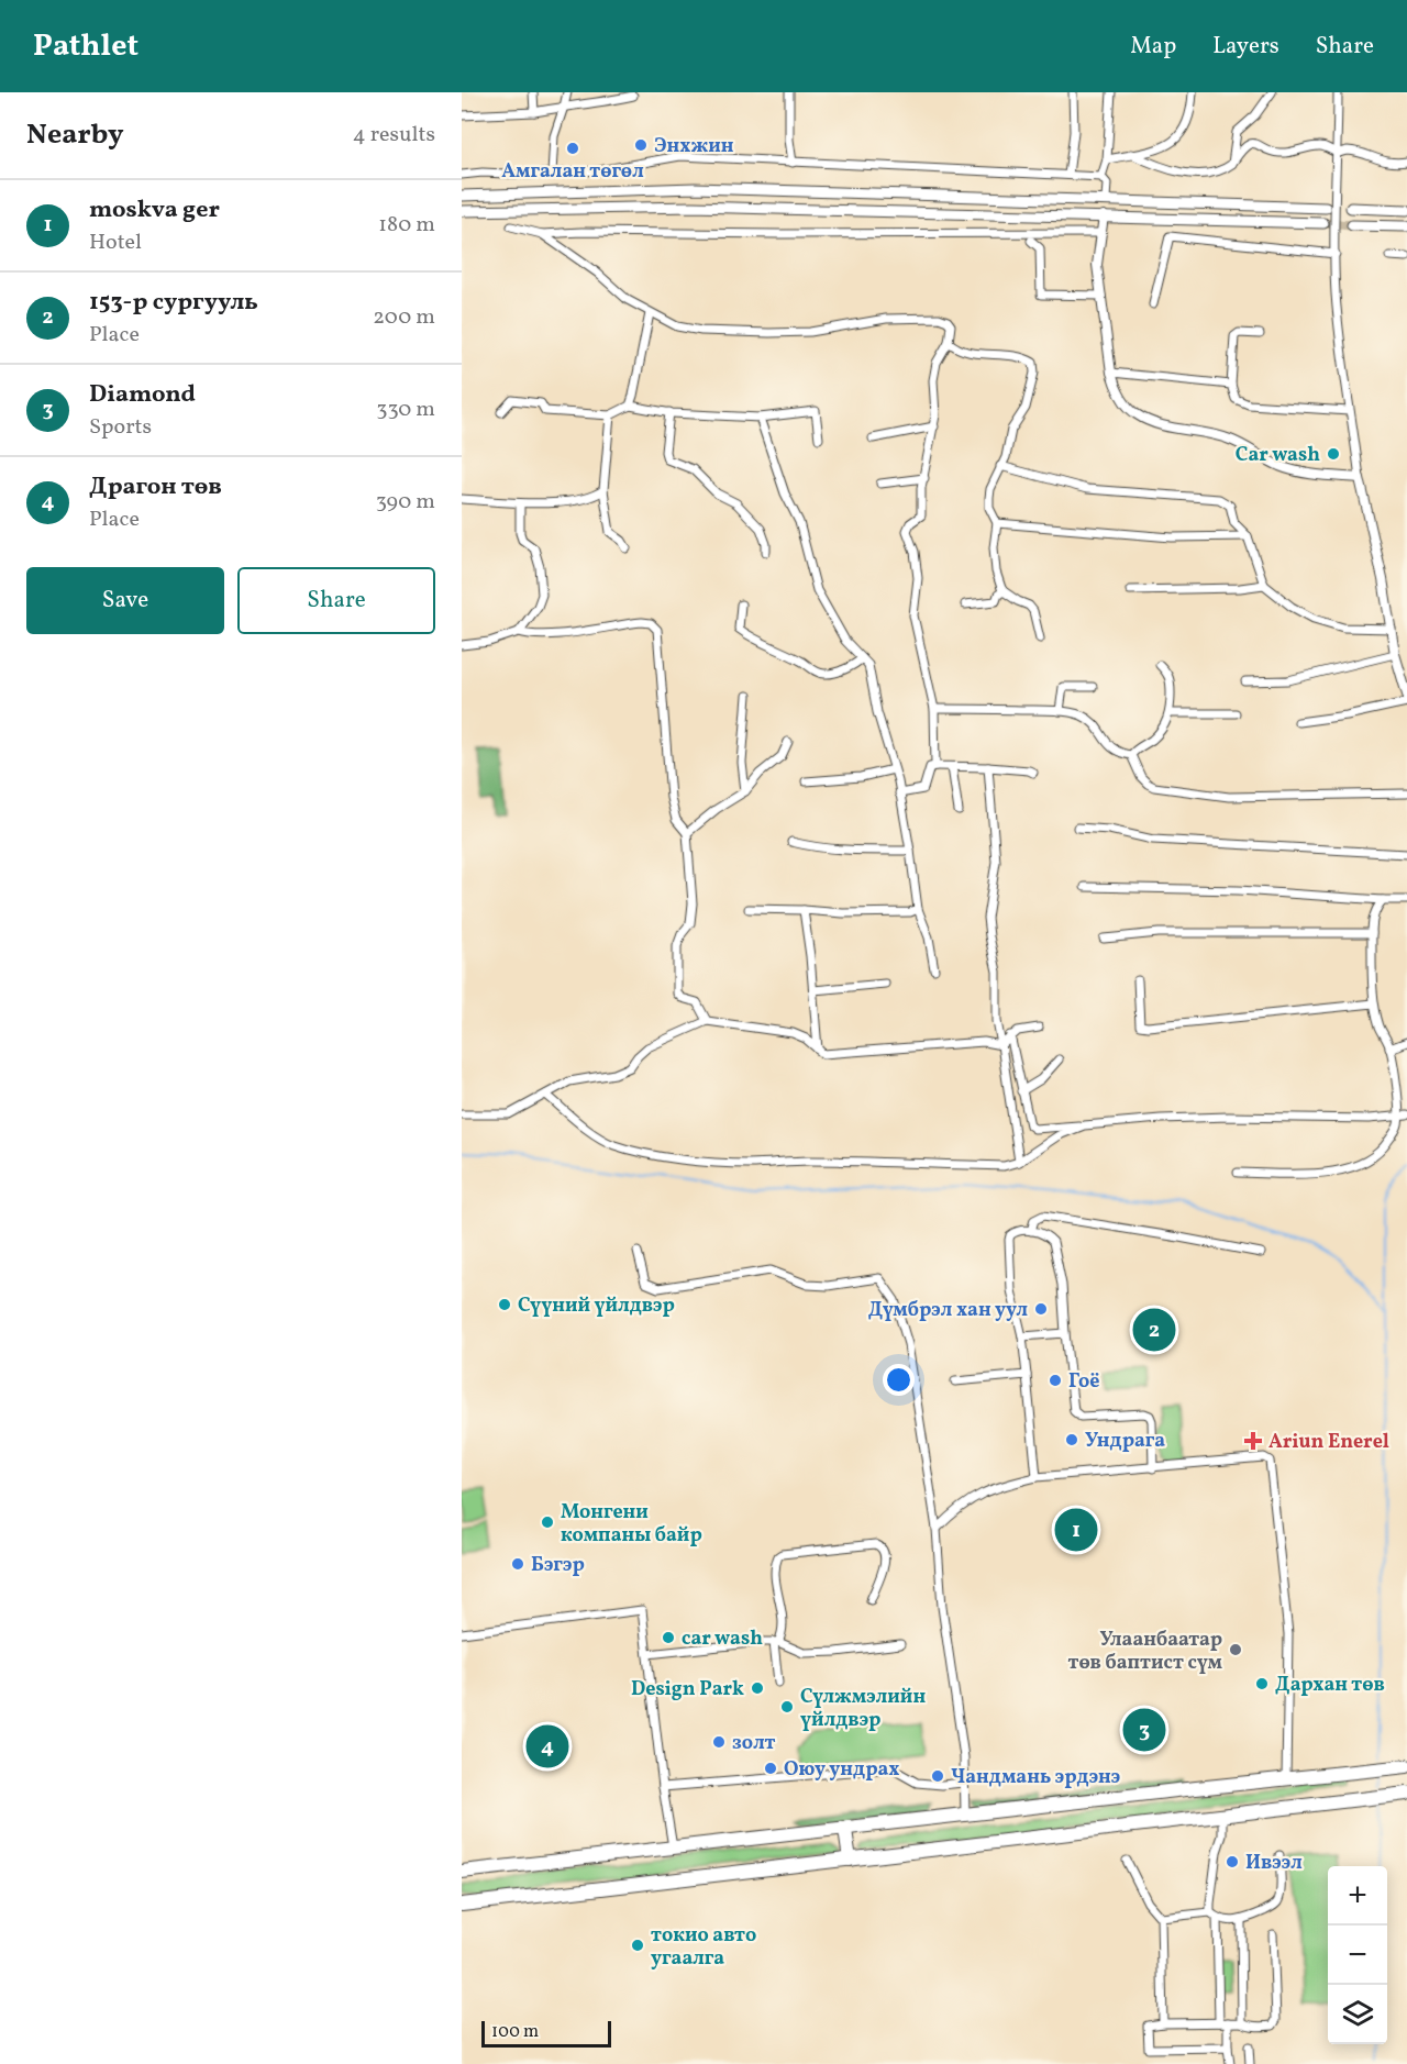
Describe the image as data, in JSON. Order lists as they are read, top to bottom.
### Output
{
  "places": {
    "other": [
      "Энхжин",
      "Амгалан төгөл",
      "Car wash",
      "Сүүний үйлдвэр",
      "Дүмбрэл хан уул",
      "Гоё",
      "Ундрага",
      "Монгени компаны байр",
      "Бэгэр",
      "car wash",
      "Улаанбаатар төв баптист сүм",
      "Дархан төв",
      "Design Park",
      "Сүлжмэлийн үйлдвэр",
      "золт",
      "Оюу ундрах",
      "Чандмань эрдэнэ",
      "Ивээл",
      "токио авто угаалга"
    ],
    "health": ["Ariun Enerel"]
  },
  "scale_bar": "100 m",
  "page": {
    "header": "Pathlet",
    "nav": ["Map", "Layers", "Share"],
    "heading": ["Nearby", "4 results"],
    "list": [
      {
        "mark": "1",
        "name": "moskva ger",
        "note": "Hotel",
        "value": "180 m"
      },
      {
        "mark": "2",
        "name": "153-р сургууль",
        "note": "Place",
        "value": "200 m"
      },
      {
        "mark": "3",
        "name": "Diamond",
        "note": "Sports",
        "value": "330 m"
      },
      {
        "mark": "4",
        "name": "Драгон төв",
        "note": "Place",
        "value": "390 m"
      }
    ],
    "buttons": ["Save", "Share"],
    "pins": [
      "2",
      "1",
      "3",
      "4"
    ],
    "map_buttons": ["+", "−"],
    "scale": "100 m"
  }
}
